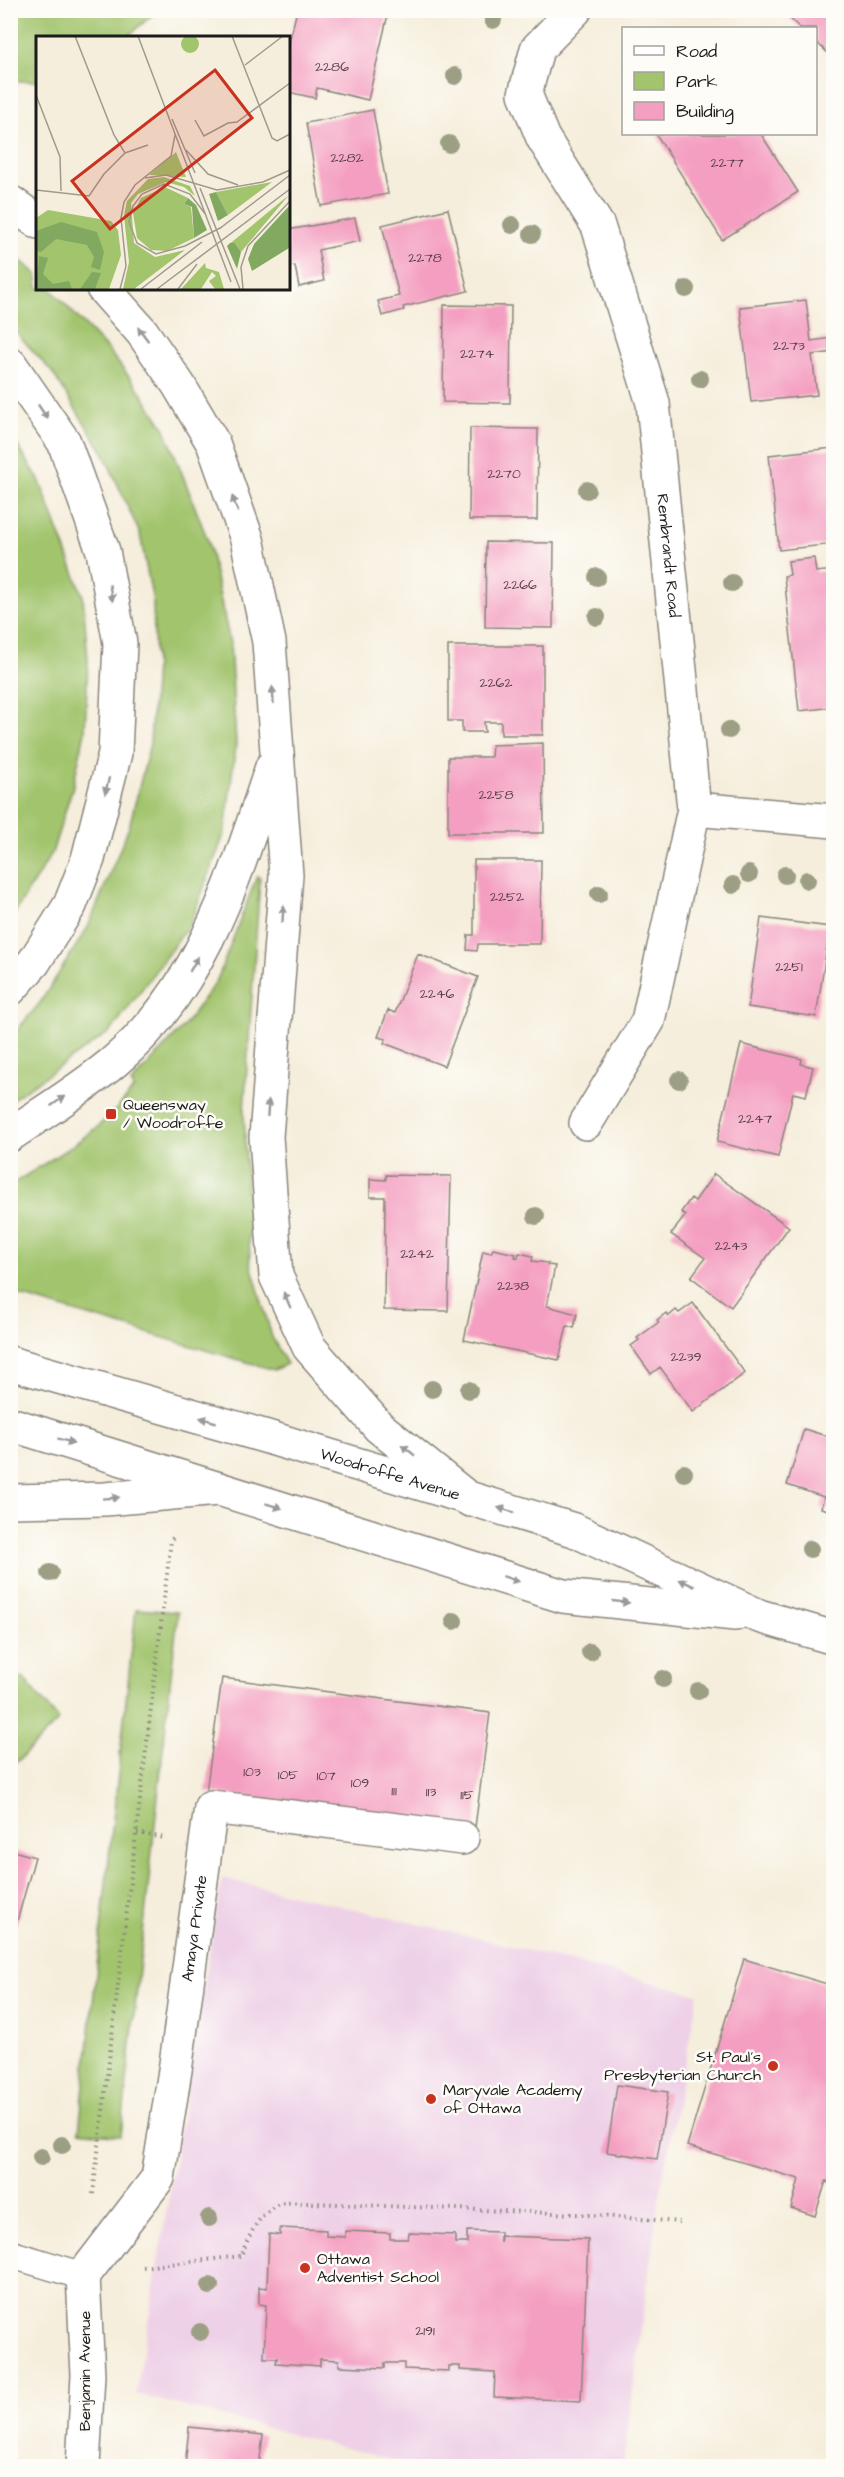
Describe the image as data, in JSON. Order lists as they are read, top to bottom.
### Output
{
  "streets": {
    "main road": [
      "Rembrandt Road",
      "Woodroffe Avenue",
      "Amaya Private",
      "Benjamin Avenue"
    ]
  },
  "crossings": [
    ["Amaya Private", "Benjamin Avenue"]
  ],
  "places": {
    "transit": ["Queensway / Woodroffe"],
    "other": ["St. Paul’s Presbyterian Church", "Maryvale Academy of Ottawa", "Ottawa Adventist School"]
  },
  "house_numbers": [
    "2286",
    "2282",
    "2277",
    "2278",
    "2273",
    "2274",
    "2270",
    "2266",
    "2262",
    "2258",
    "2252",
    "2251",
    "2246",
    "2247",
    "2243",
    "2242",
    "2238",
    "2239",
    "103",
    "105",
    "107",
    "109",
    "111",
    "113",
    "115",
    "2191"
  ],
  "legend": ["Road", "Park", "Building"]
}
